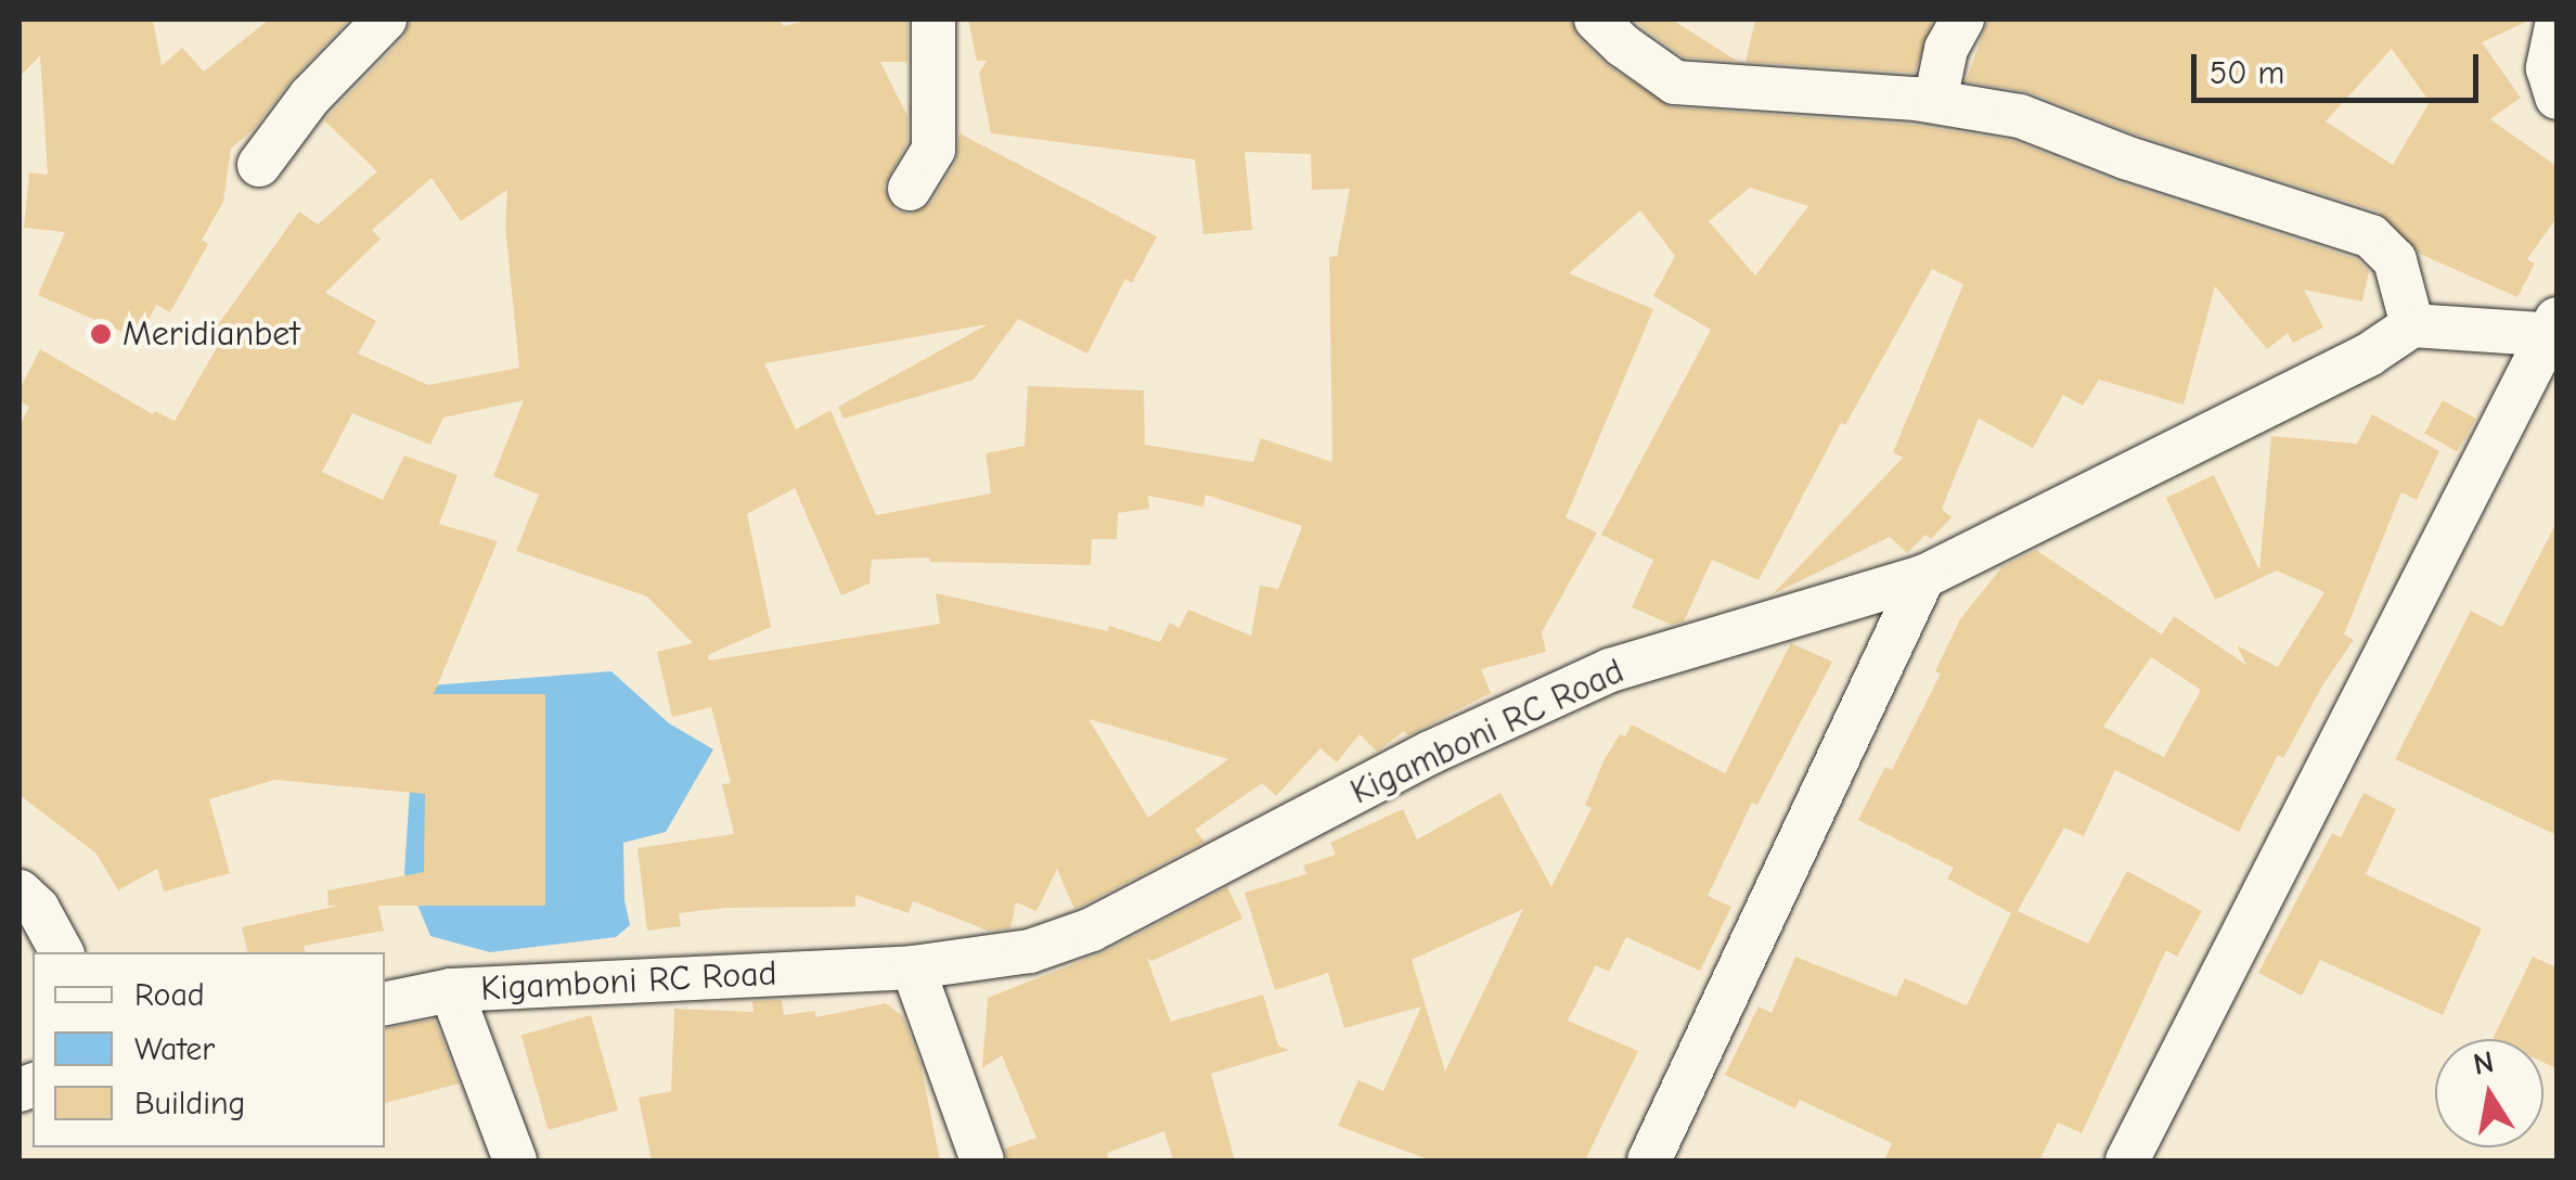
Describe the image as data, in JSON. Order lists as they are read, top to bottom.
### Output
{
  "streets": {
    "street": ["Kigamboni RC Road"]
  },
  "places": ["Meridianbet"],
  "legend": ["Road", "Water", "Building"],
  "scale_bar": "50 m",
  "north": "top"
}
